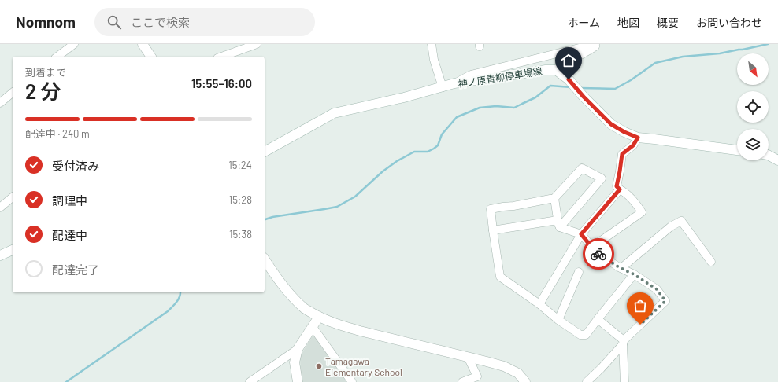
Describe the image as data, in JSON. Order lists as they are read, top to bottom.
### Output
{
  "streets": {
    "main road": ["神ノ原青柳停車場線"]
  },
  "places": ["Tamagawa Elementary School"],
  "north": "bottom right",
  "page": {
    "header": "Nomnom",
    "search": "ここで検索",
    "nav": [
      "ホーム",
      "地図",
      "概要",
      "お問い合わせ"
    ],
    "heading": ["2 分", "到着まで", "15:55–16:00"],
    "bar": "配達中 · 240 m",
    "list": [
      ["受付済み", "15:24"],
      ["調理中", "15:28"],
      ["配達中", "15:38"],
      "配達完了"
    ]
  }
}
